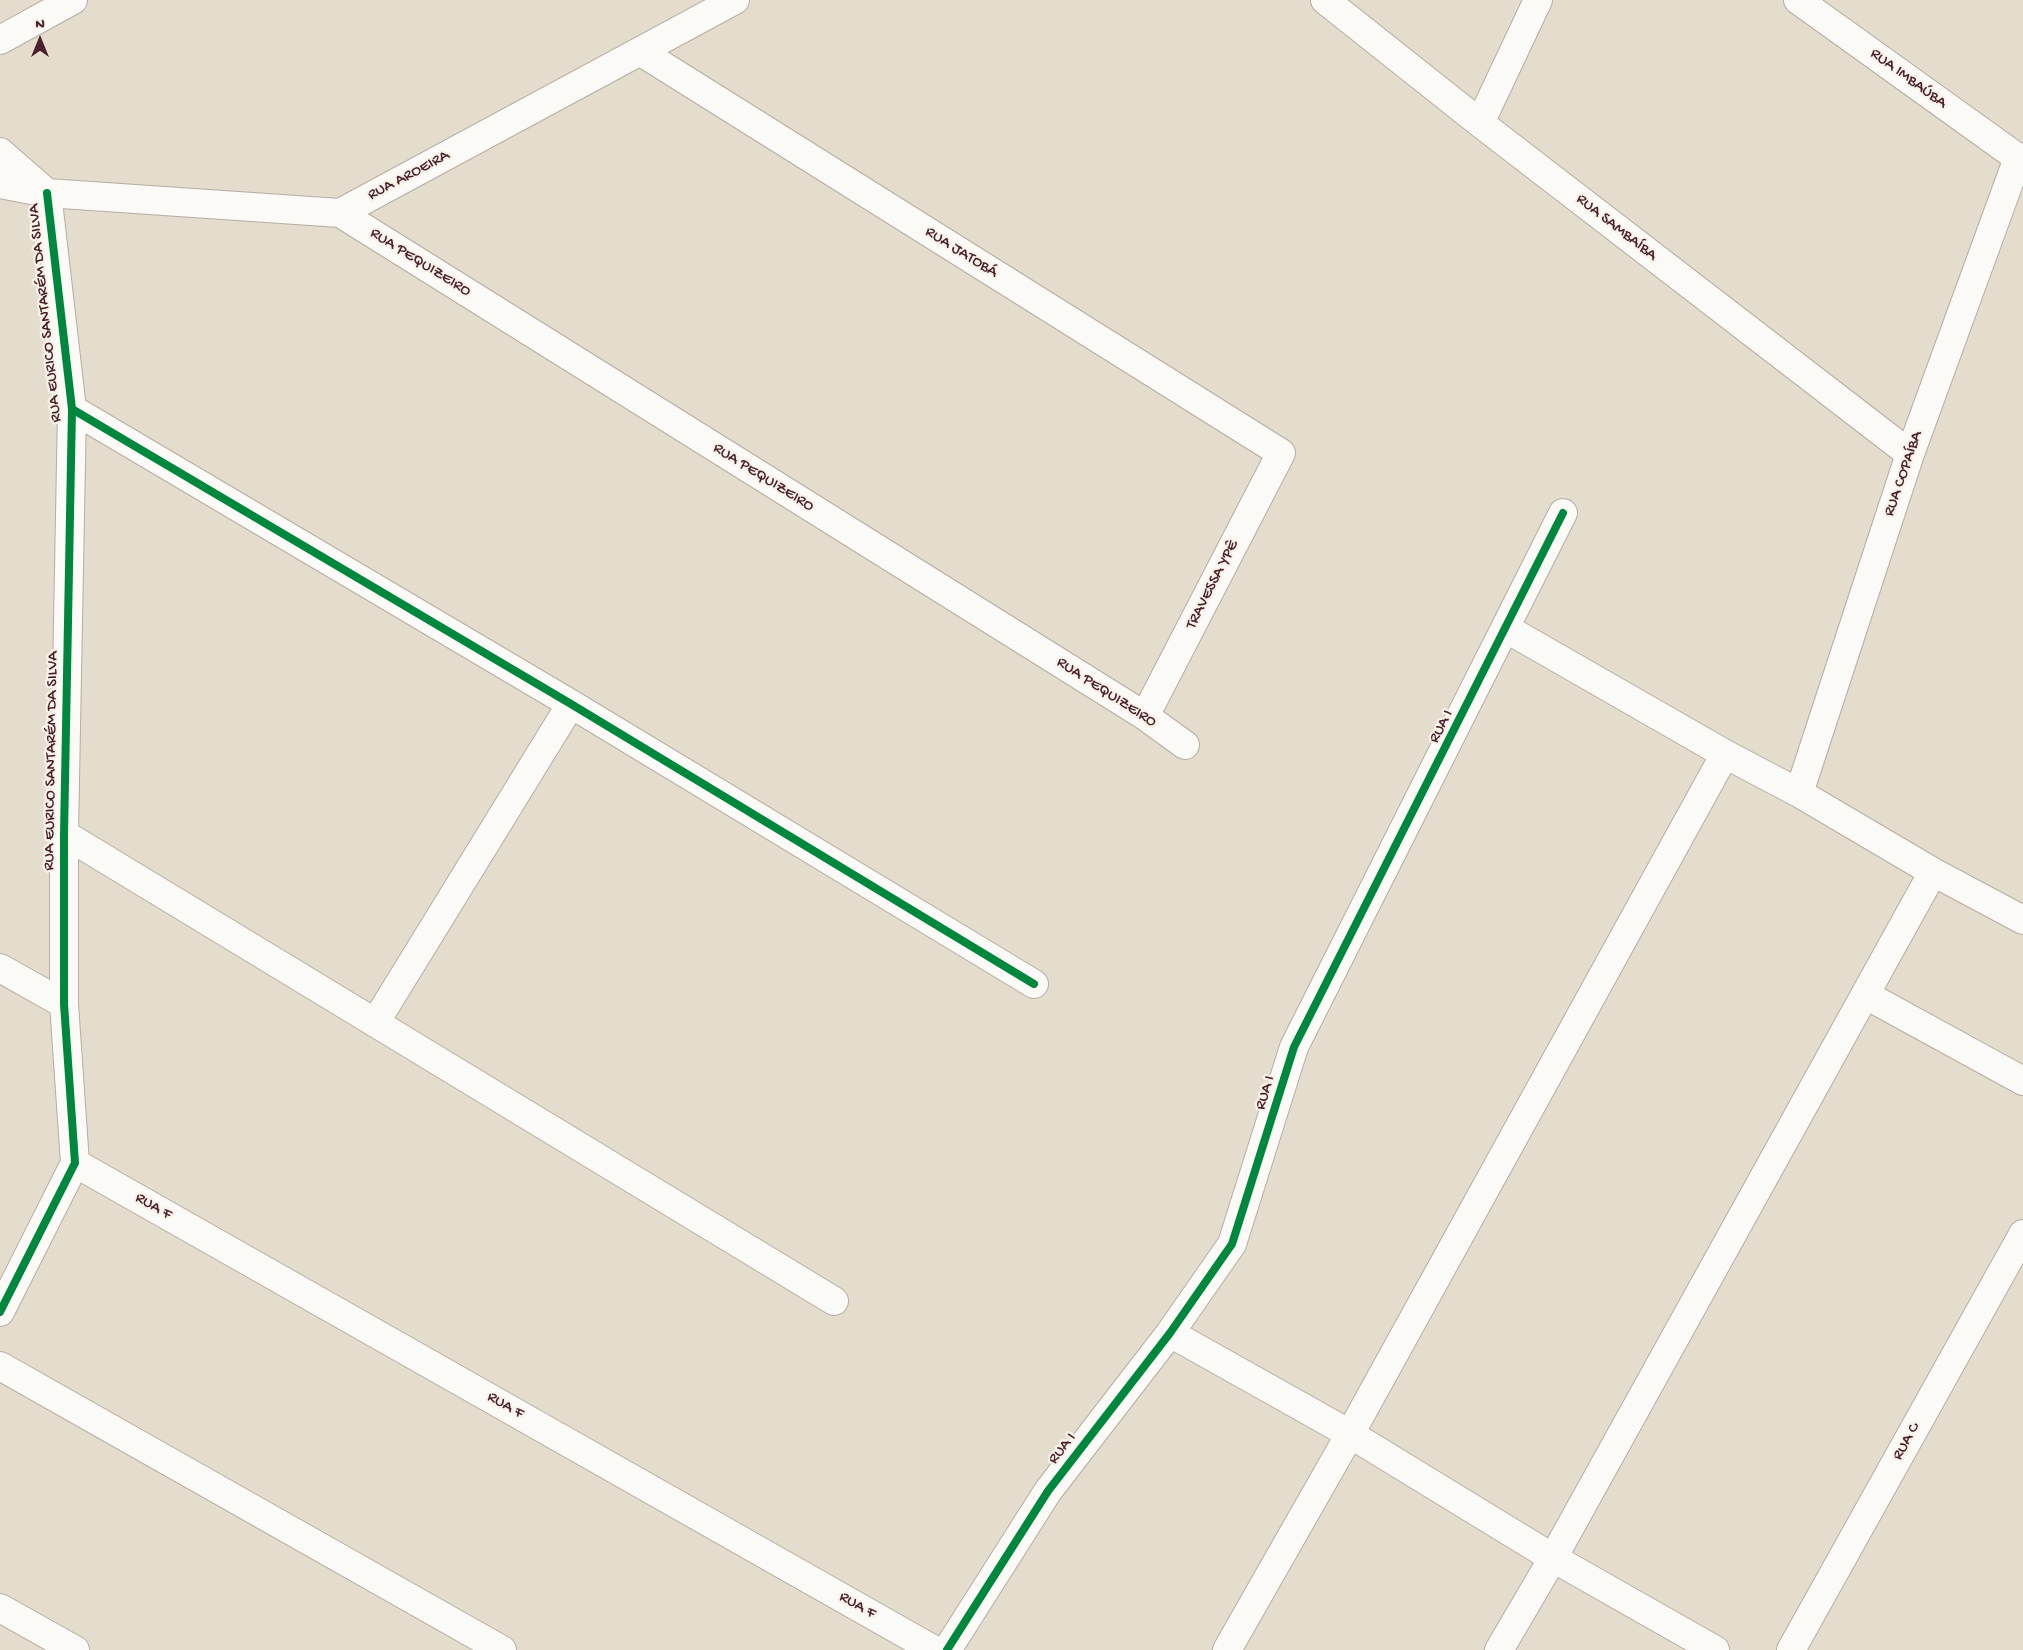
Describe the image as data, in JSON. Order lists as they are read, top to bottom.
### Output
{
  "streets": {
    "street": [
      "RUA IMBAÚBA",
      "RUA AROEIRA",
      "RUA SAMBAÍBA",
      "RUA JATOBÁ",
      "RUA PEQUIZEIRO",
      "RUA EURICO SANTARÉM DA SILVA",
      "RUA COPAÍBA",
      "TRAVESSA YPÊ",
      "RUA I",
      "RUA F",
      "RUA C"
    ]
  },
  "crossings": [
    ["RUA IMBAÚBA", "RUA COPAÍBA"],
    ["RUA AROEIRA", "RUA JATOBÁ"],
    ["RUA AROEIRA", "RUA PEQUIZEIRO"],
    ["RUA SAMBAÍBA", "RUA COPAÍBA"],
    ["RUA JATOBÁ", "TRAVESSA YPÊ"],
    ["RUA PEQUIZEIRO", "TRAVESSA YPÊ"],
    ["RUA EURICO SANTARÉM DA SILVA", "RUA F"]
  ],
  "north": "top"
}
